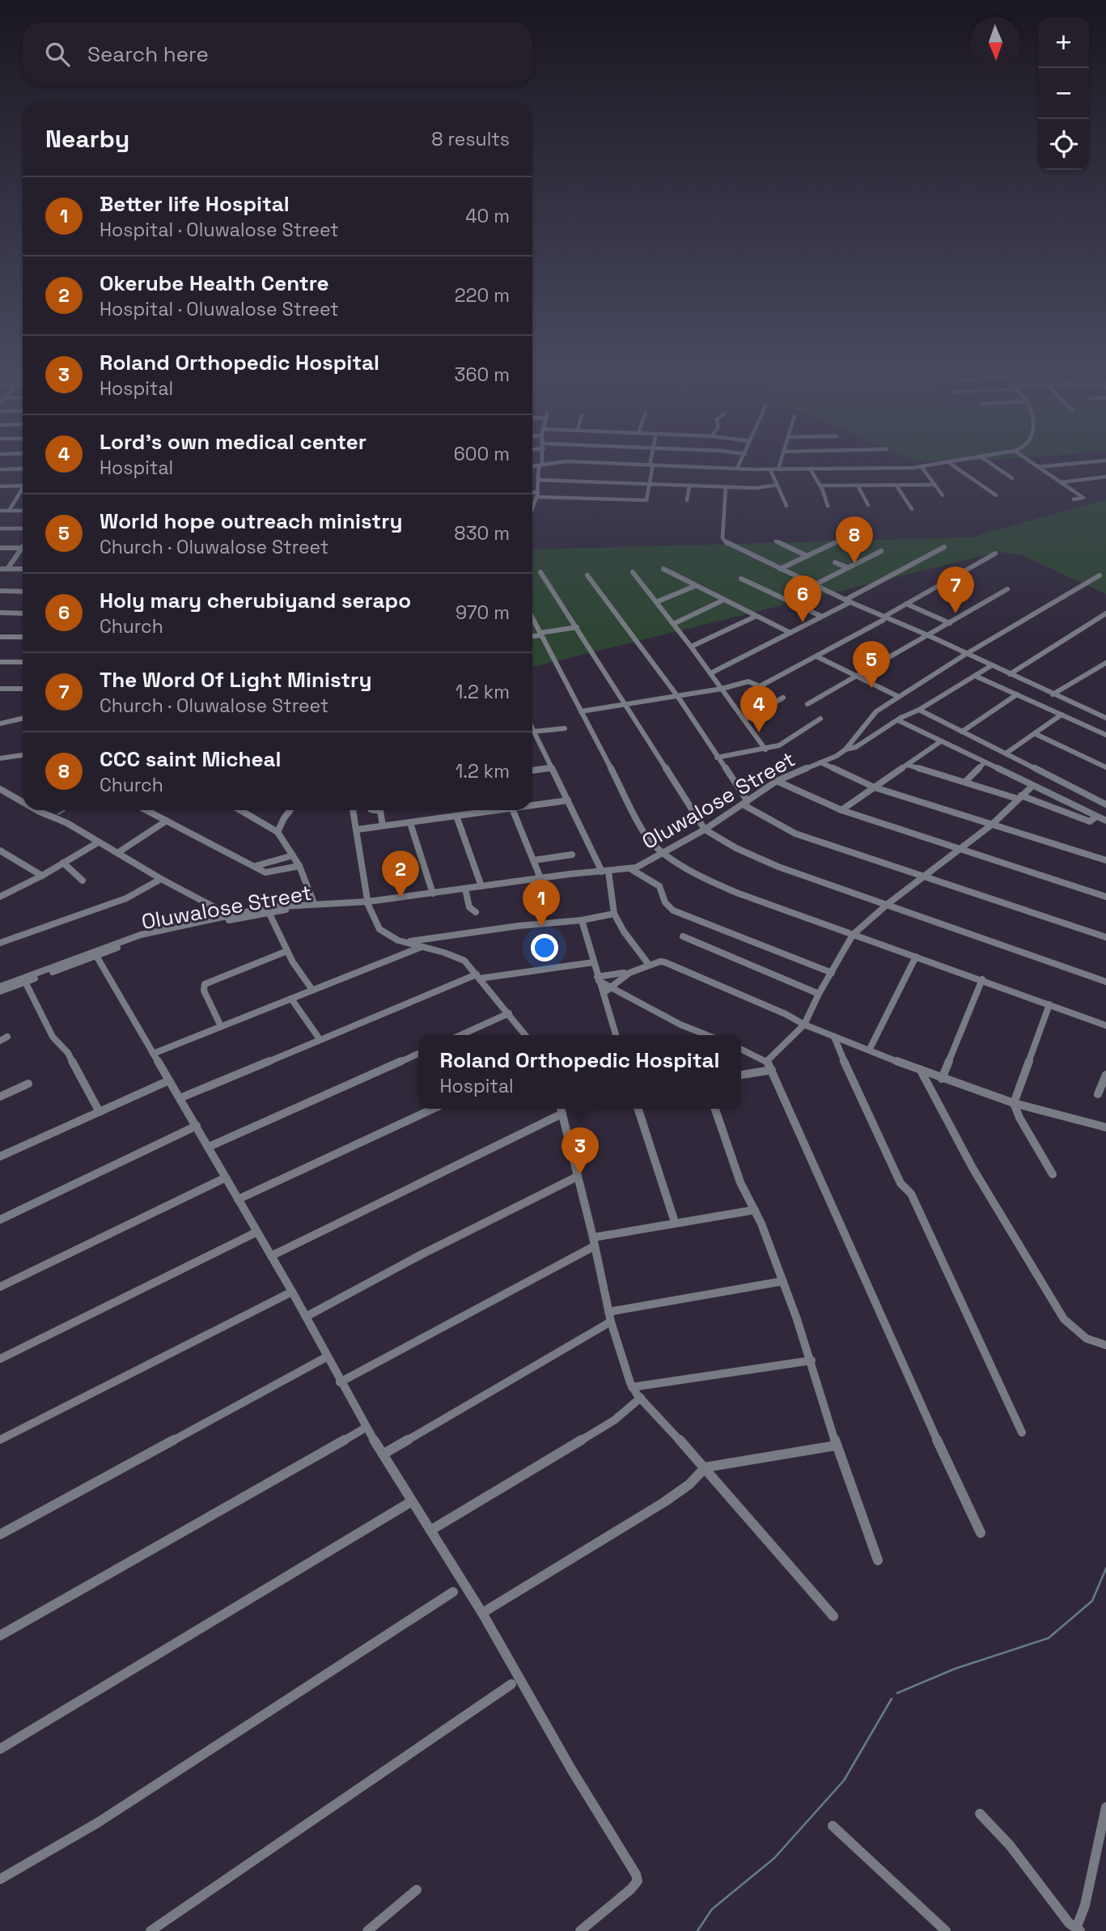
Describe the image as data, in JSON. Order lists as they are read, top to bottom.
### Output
{
  "streets": {
    "street": ["Oluwalose Street"]
  },
  "north": "bottom",
  "page": {
    "map_buttons": ["+", "−"],
    "search": "Search here",
    "heading": ["Nearby", "8 results"],
    "list": [
      {
        "mark": "1",
        "name": "Better life Hospital",
        "note": "Hospital · Oluwalose Street",
        "value": "40 m"
      },
      {
        "mark": "2",
        "name": "Okerube Health Centre",
        "note": "Hospital · Oluwalose Street",
        "value": "220 m"
      },
      {
        "mark": "3",
        "name": "Roland Orthopedic Hospital",
        "note": "Hospital",
        "value": "360 m"
      },
      {
        "mark": "4",
        "name": "Lord's own medical center",
        "note": "Hospital",
        "value": "600 m"
      },
      {
        "mark": "5",
        "name": "World hope outreach ministry",
        "note": "Church · Oluwalose Street",
        "value": "830 m"
      },
      {
        "mark": "6",
        "name": "Holy mary cherubiyand serapo",
        "note": "Church",
        "value": "970 m"
      },
      {
        "mark": "7",
        "name": "The Word Of Light Ministry",
        "note": "Church · Oluwalose Street",
        "value": "1.2 km"
      },
      {
        "mark": "8",
        "name": "CCC saint Micheal",
        "note": "Church",
        "value": "1.2 km"
      }
    ],
    "pins": [
      "8",
      "7",
      "6",
      "5",
      "4",
      "2",
      "1",
      "3"
    ],
    "popup": ["Roland Orthopedic Hospital", "Hospital"]
  }
}
